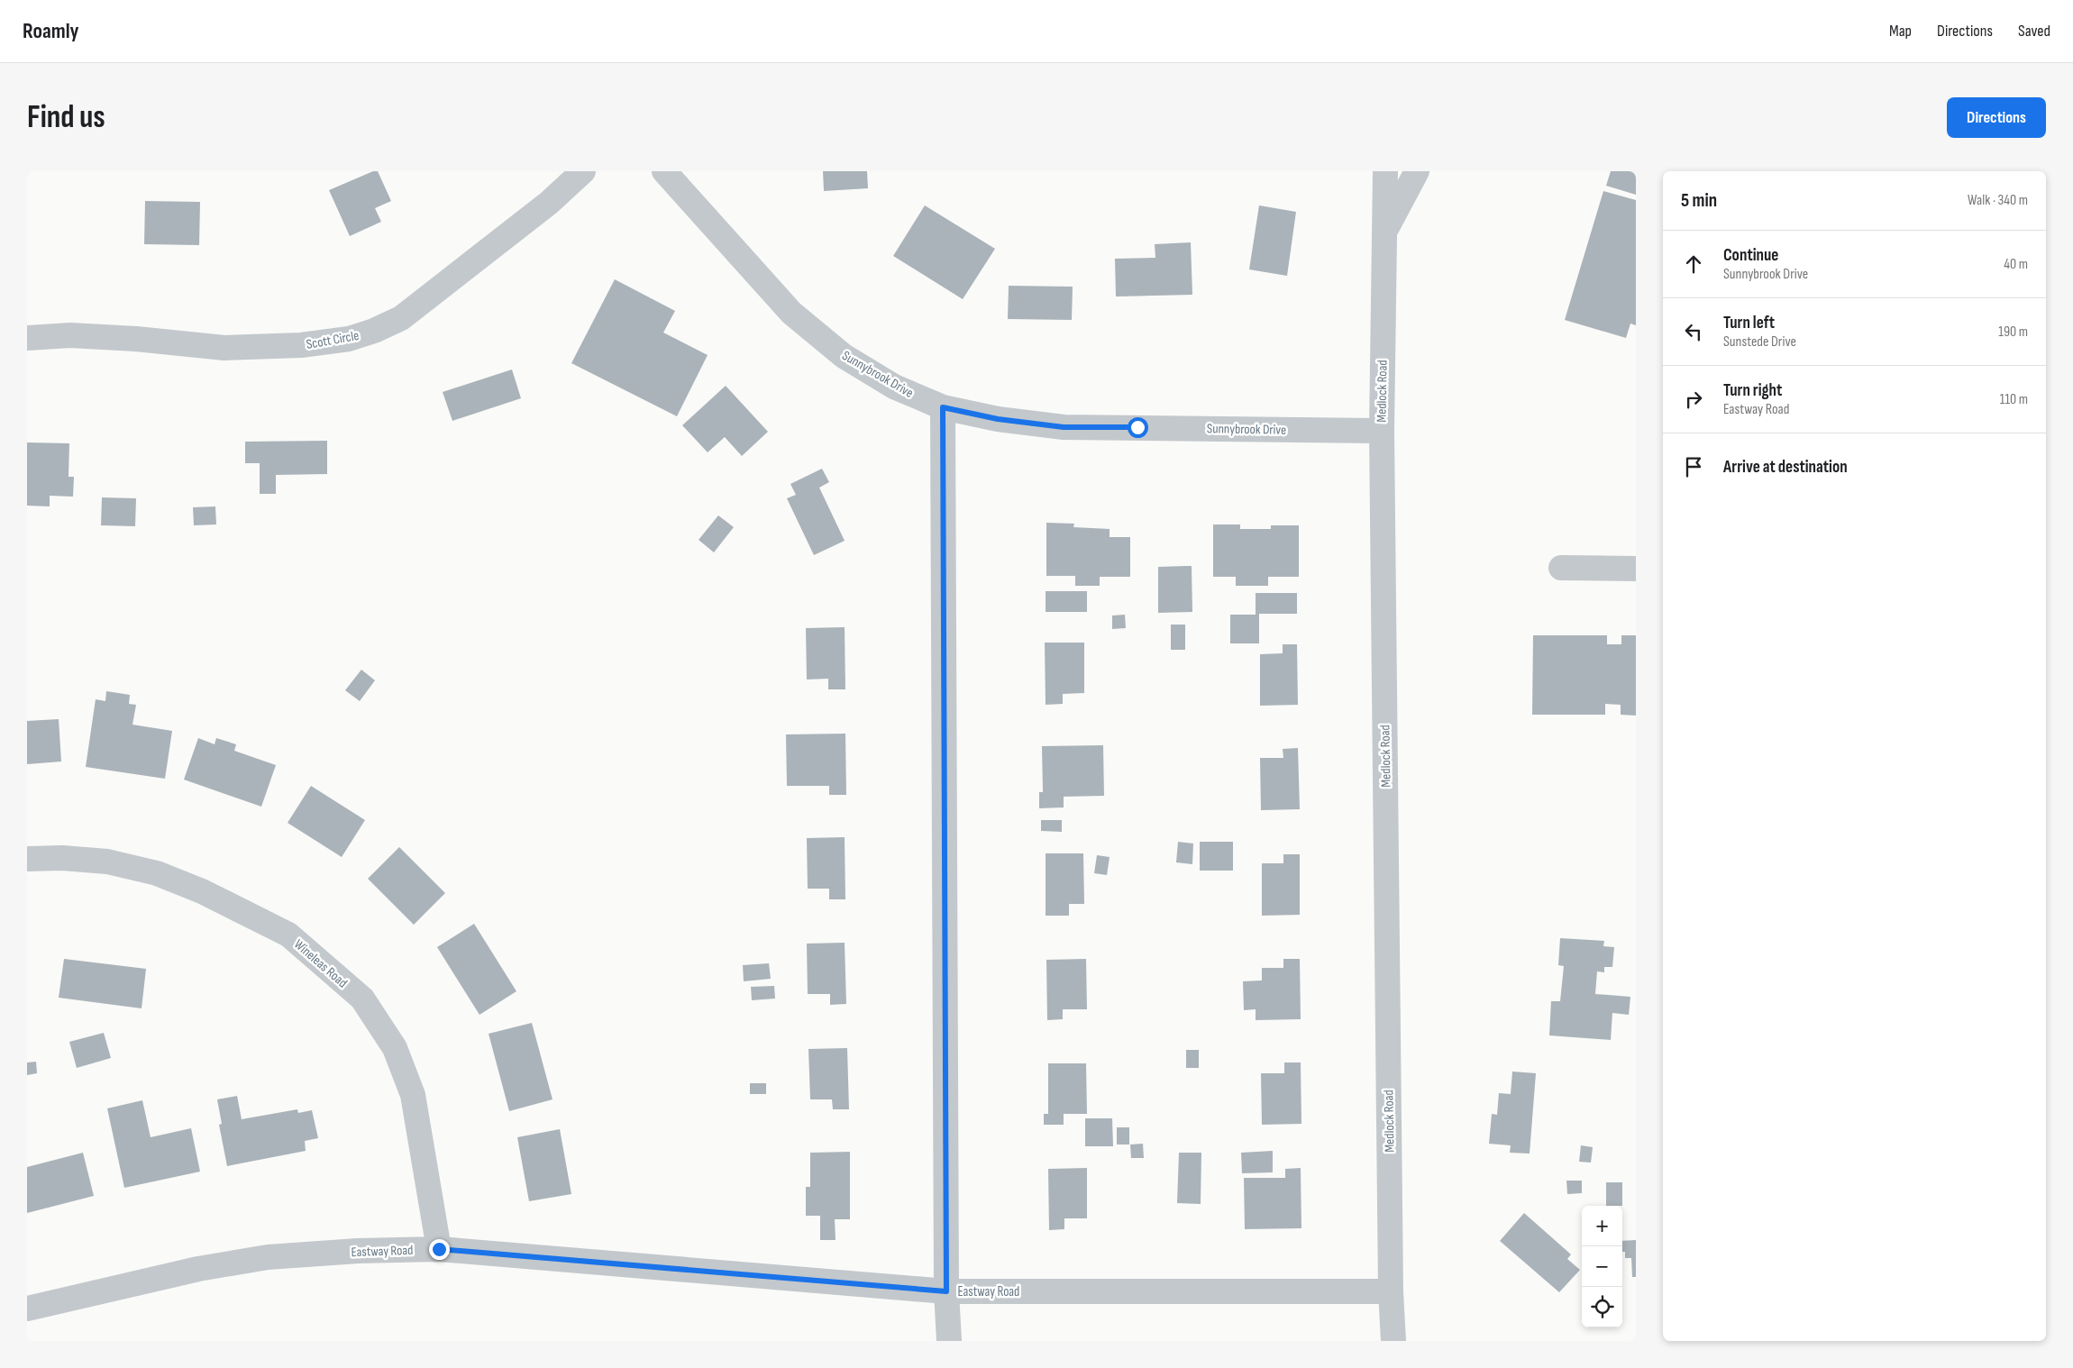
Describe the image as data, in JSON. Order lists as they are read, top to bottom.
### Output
{
  "streets": {
    "street": [
      "Scott Circle",
      "Sunnybrook Drive",
      "Medlock Road",
      "Wineleas Road",
      "Eastway Road"
    ]
  },
  "crossings": [
    ["Sunnybrook Drive", "Medlock Road"],
    ["Medlock Road", "Eastway Road"],
    ["Wineleas Road", "Eastway Road"]
  ],
  "page": {
    "header": "Roamly",
    "nav": ["Map", "Directions", "Saved"],
    "buttons": "Directions",
    "title": "Find us",
    "heading": ["5 min", "Walk · 340 m"],
    "list": [
      ["Continue", "Sunnybrook Drive", "40 m"],
      ["Turn left", "Sunstede Drive", "190 m"],
      ["Turn right", "Eastway Road", "110 m"],
      "Arrive at destination"
    ],
    "map_buttons": ["+", "−"]
  }
}
